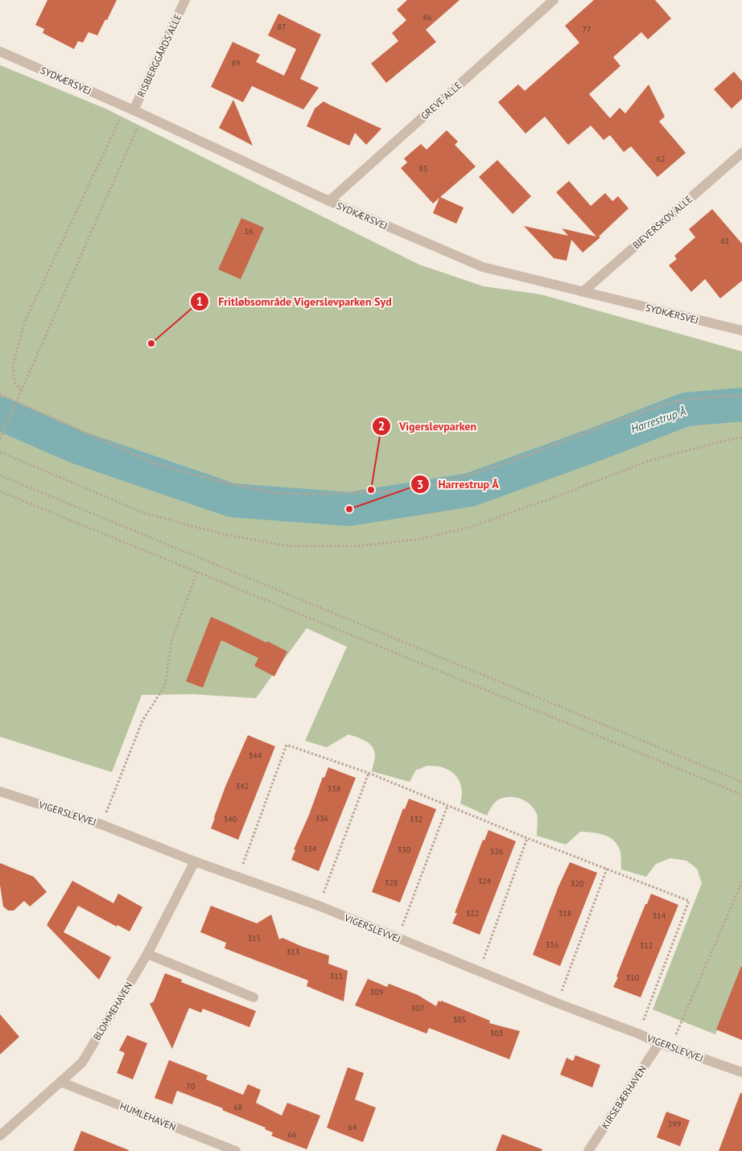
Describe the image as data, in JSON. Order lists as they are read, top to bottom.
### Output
{
  "streets": {
    "street": [
      "RISBJERGGÅRDS ALLE",
      "SYDKÆRSVEJ",
      "GREVE ALLE",
      "BJEVERSKOV ALLE",
      "VIGERSLEVVEJ",
      "BLOMMEHAVEN",
      "KIRSEBÆRHAVEN",
      "HUMLEHAVEN"
    ]
  },
  "crossings": [
    ["RISBJERGGÅRDS ALLE", "SYDKÆRSVEJ"],
    ["SYDKÆRSVEJ", "GREVE ALLE"],
    ["SYDKÆRSVEJ", "BJEVERSKOV ALLE"],
    ["VIGERSLEVVEJ", "BLOMMEHAVEN"],
    ["VIGERSLEVVEJ", "KIRSEBÆRHAVEN"],
    ["BLOMMEHAVEN", "HUMLEHAVEN"]
  ],
  "water": ["Harrestrup Å"],
  "places": ["Fritløbsområde Vigerslevparken Syd", "Vigerslevparken", "Harrestrup Å"],
  "house_numbers": [
    "86",
    "87",
    "77",
    "89",
    "62",
    "85",
    "16",
    "61",
    "344",
    "342",
    "338",
    "336",
    "340",
    "332",
    "334",
    "330",
    "326",
    "324",
    "328",
    "320",
    "322",
    "318",
    "314",
    "315",
    "316",
    "312",
    "313",
    "311",
    "310",
    "309",
    "307",
    "305",
    "303",
    "70",
    "68",
    "299",
    "64",
    "66"
  ]
}
